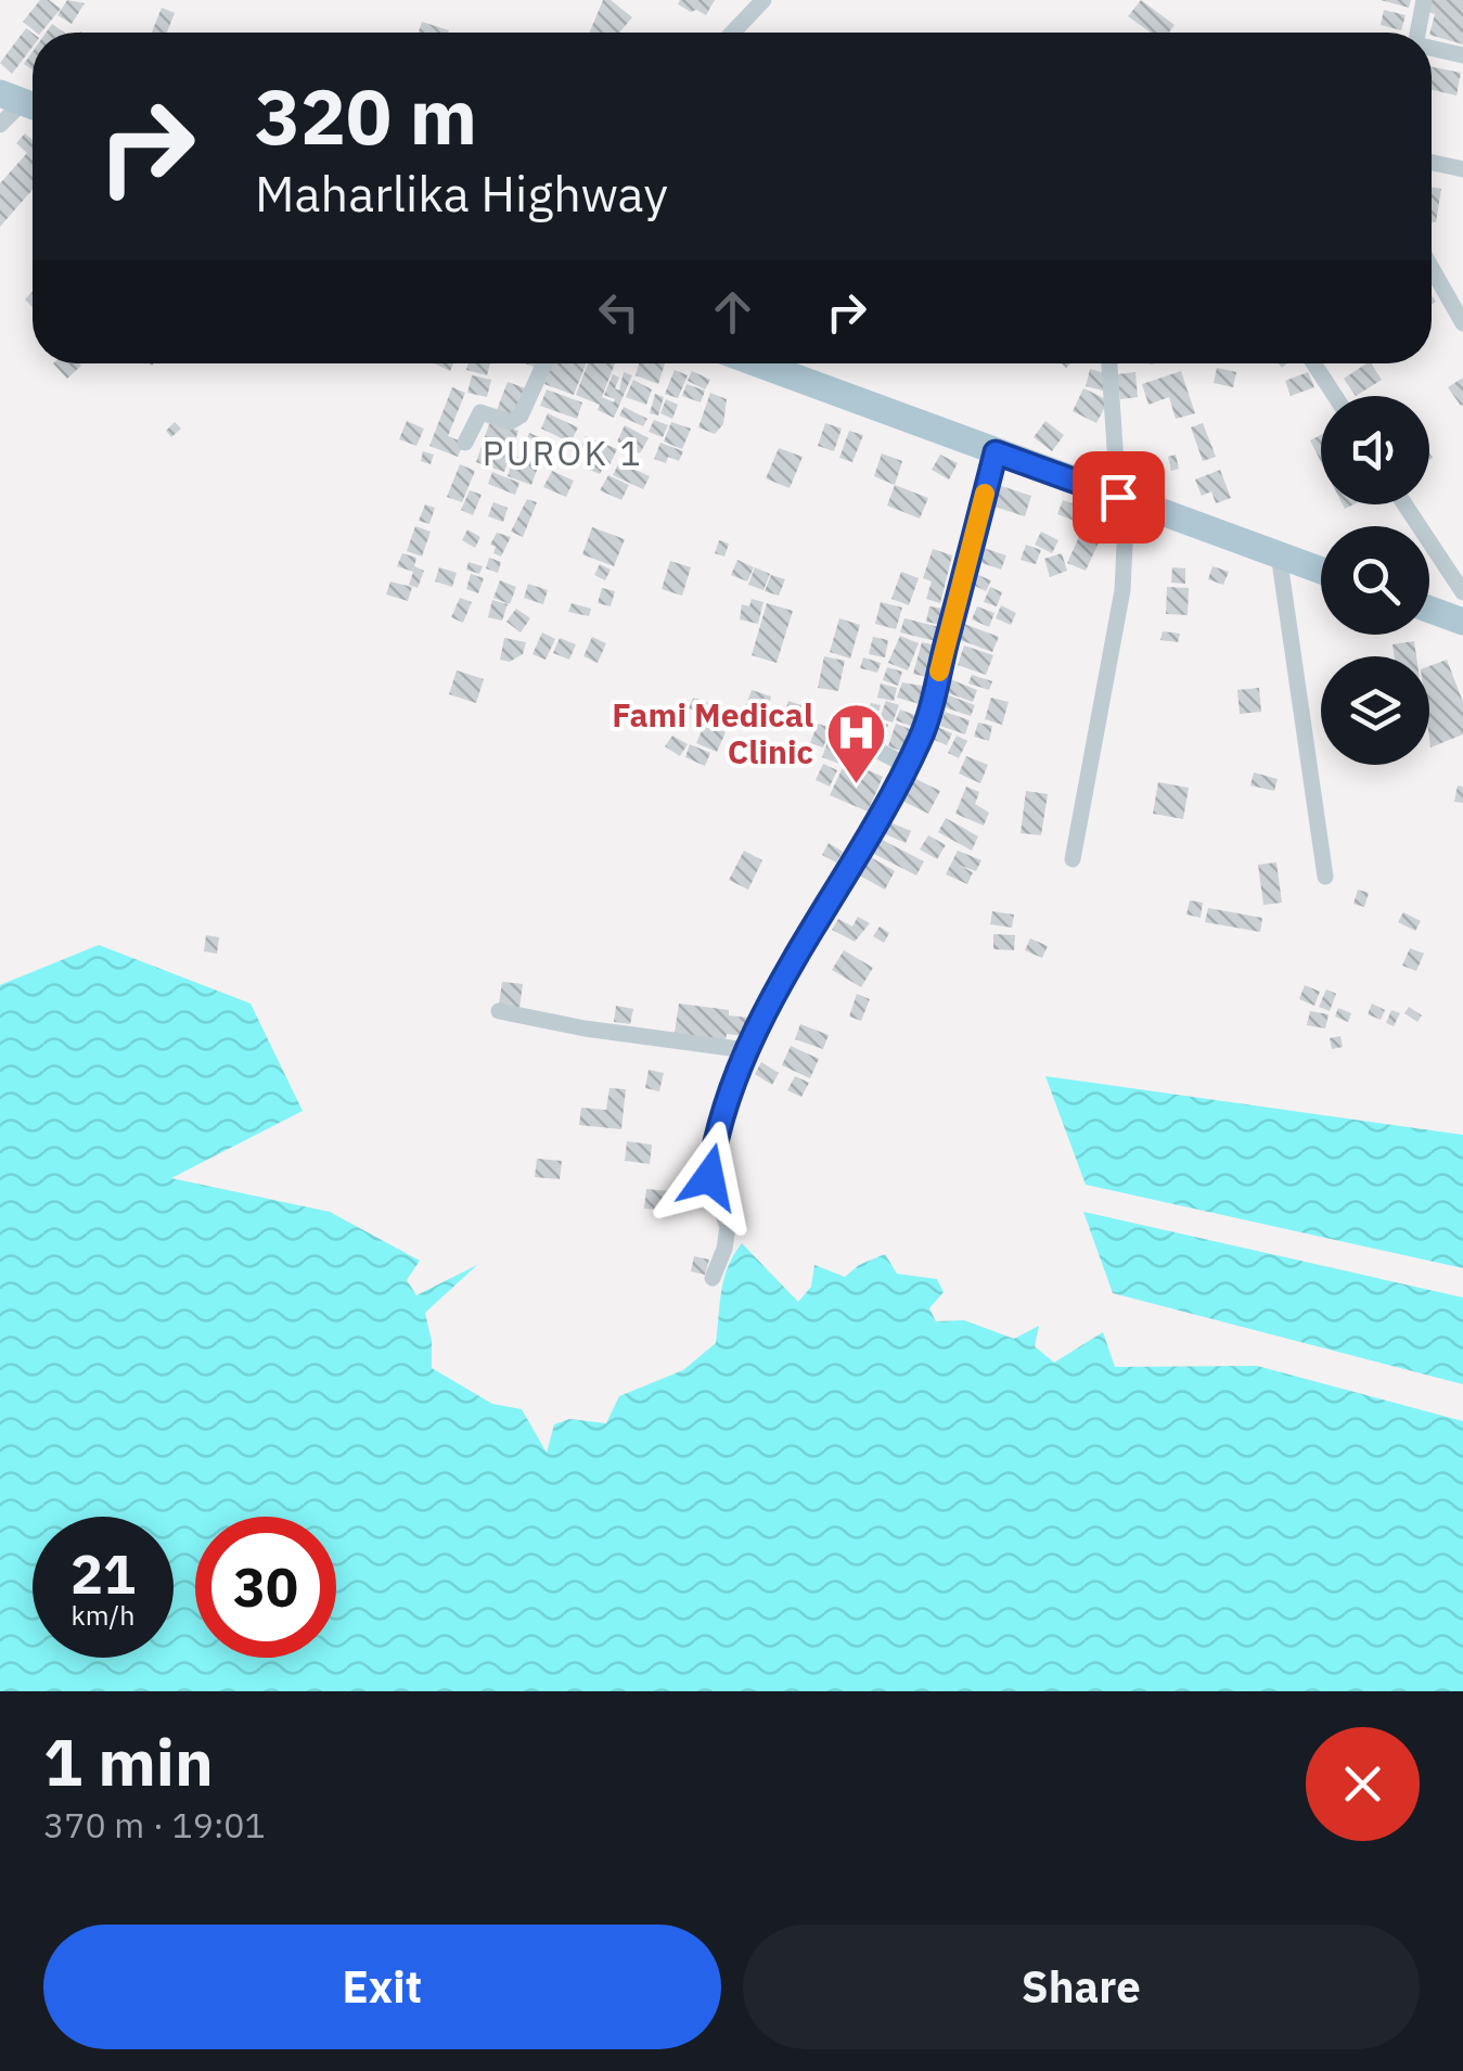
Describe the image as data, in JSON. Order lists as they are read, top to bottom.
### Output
{
  "districts": ["PUROK 1"],
  "places": {
    "hospital": ["Fami Medical Clinic"]
  },
  "page": {
    "turn": ["320 m", "Maharlika Highway"],
    "speed": "21 km/h",
    "limit": "30",
    "heading": ["1 min", "370 m · 19:01"],
    "buttons": ["Exit", "Share"]
  }
}
